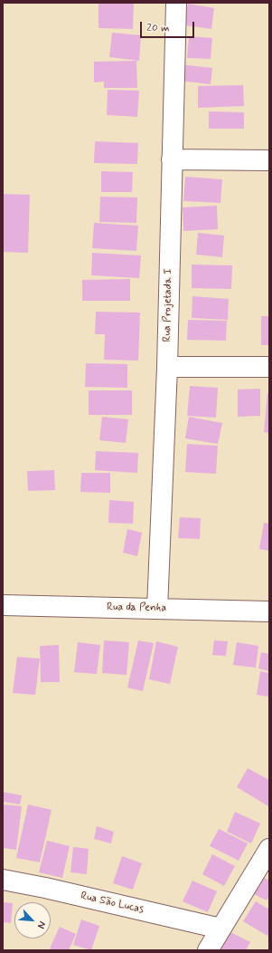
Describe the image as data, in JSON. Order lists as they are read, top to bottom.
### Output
{
  "streets": {
    "street": ["Rua Projetada I", "Rua da Penha", "Rua São Lucas"]
  },
  "crossings": [
    ["Rua Projetada I", "Rua da Penha"]
  ],
  "scale_bar": "20 m",
  "north": "bottom right"
}
